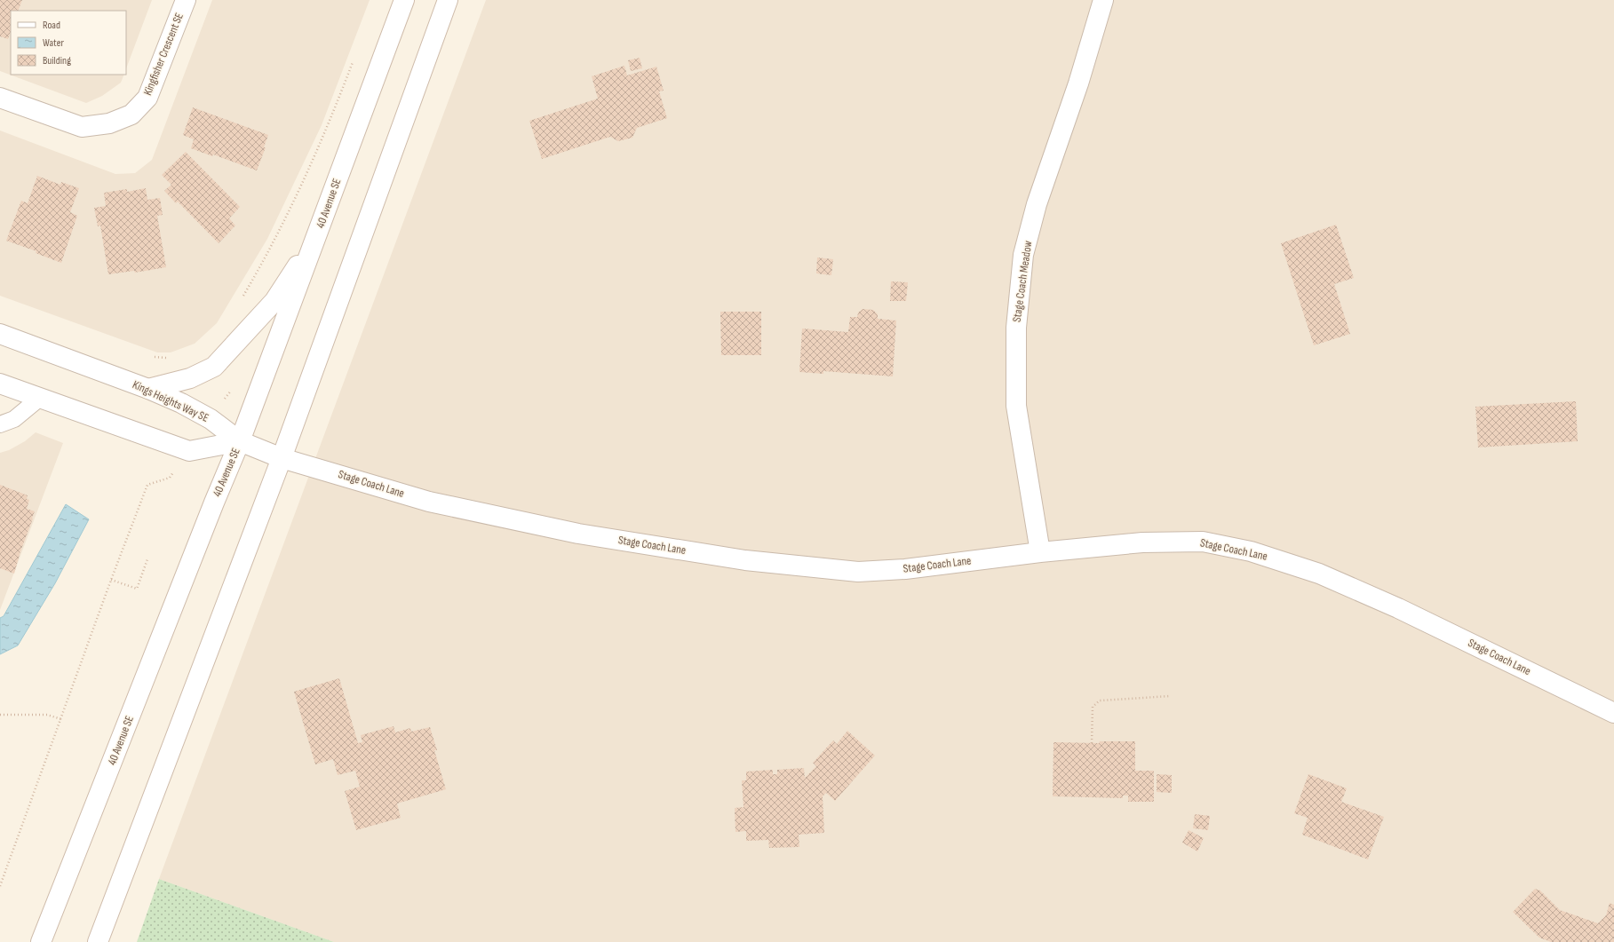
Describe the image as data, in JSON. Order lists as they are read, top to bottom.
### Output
{
  "streets": {
    "street": [
      "Kingfisher Crescent SE",
      "40 Avenue SE",
      "Stage Coach Meadow",
      "Kings Heights Way SE",
      "Stage Coach Lane"
    ]
  },
  "crossings": [
    ["40 Avenue SE", "Kings Heights Way SE"],
    ["40 Avenue SE", "Stage Coach Lane"],
    ["Stage Coach Meadow", "Stage Coach Lane"],
    ["Kings Heights Way SE", "Stage Coach Lane"]
  ],
  "legend": ["Road", "Water", "Building"]
}
